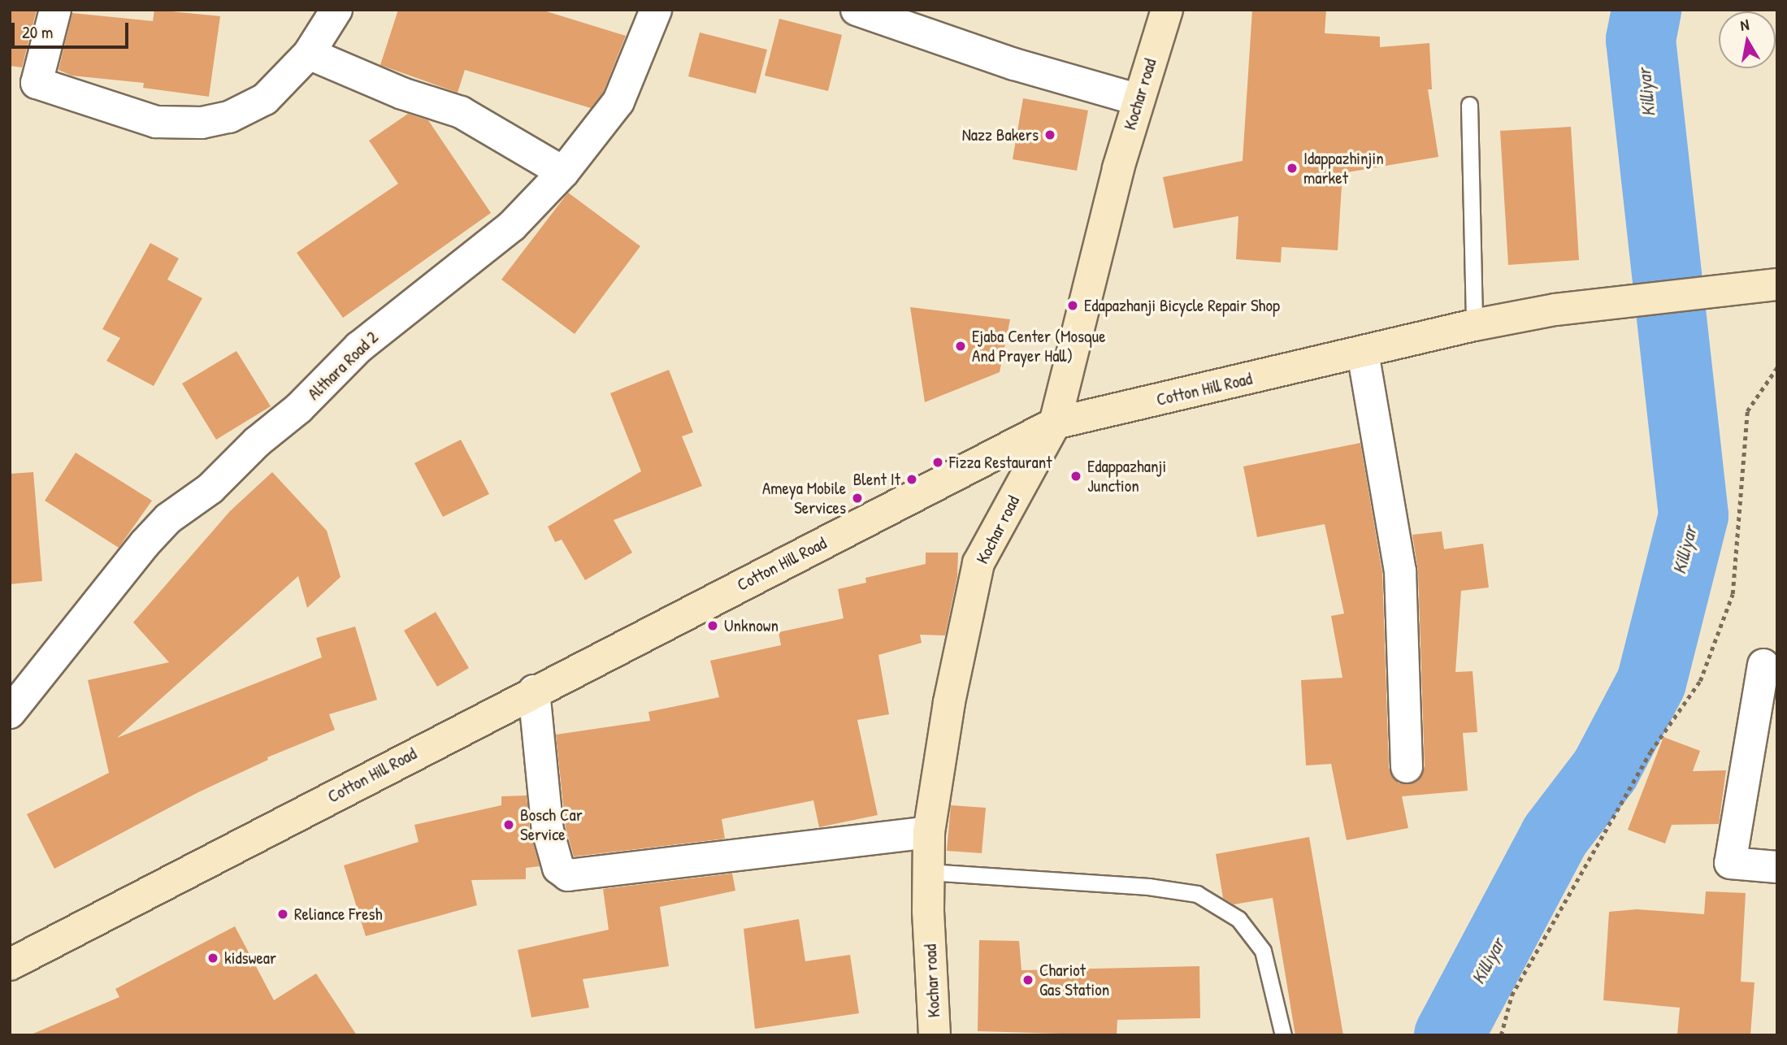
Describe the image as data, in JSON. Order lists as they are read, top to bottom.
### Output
{
  "streets": {
    "main road": ["Kochar road", "Cotton Hill Road"],
    "street": ["Althara Road 2"]
  },
  "crossings": [
    ["Kochar road", "Cotton Hill Road"]
  ],
  "water": ["Killiyar"],
  "places": [
    "Nazz Bakers",
    "Idappazhinjin market",
    "Edapazhanji Bicycle Repair Shop",
    "Ejaba Center (Mosque And Prayer Hall)",
    "Fizza Restaurant",
    "Edappazhanji Junction",
    "Blent It",
    "Ameya Mobile Services",
    "Unknown",
    "Bosch Car Service",
    "Reliance Fresh",
    "kidswear",
    "Chariot Gas Station"
  ],
  "scale_bar": "20 m",
  "north": "top"
}
